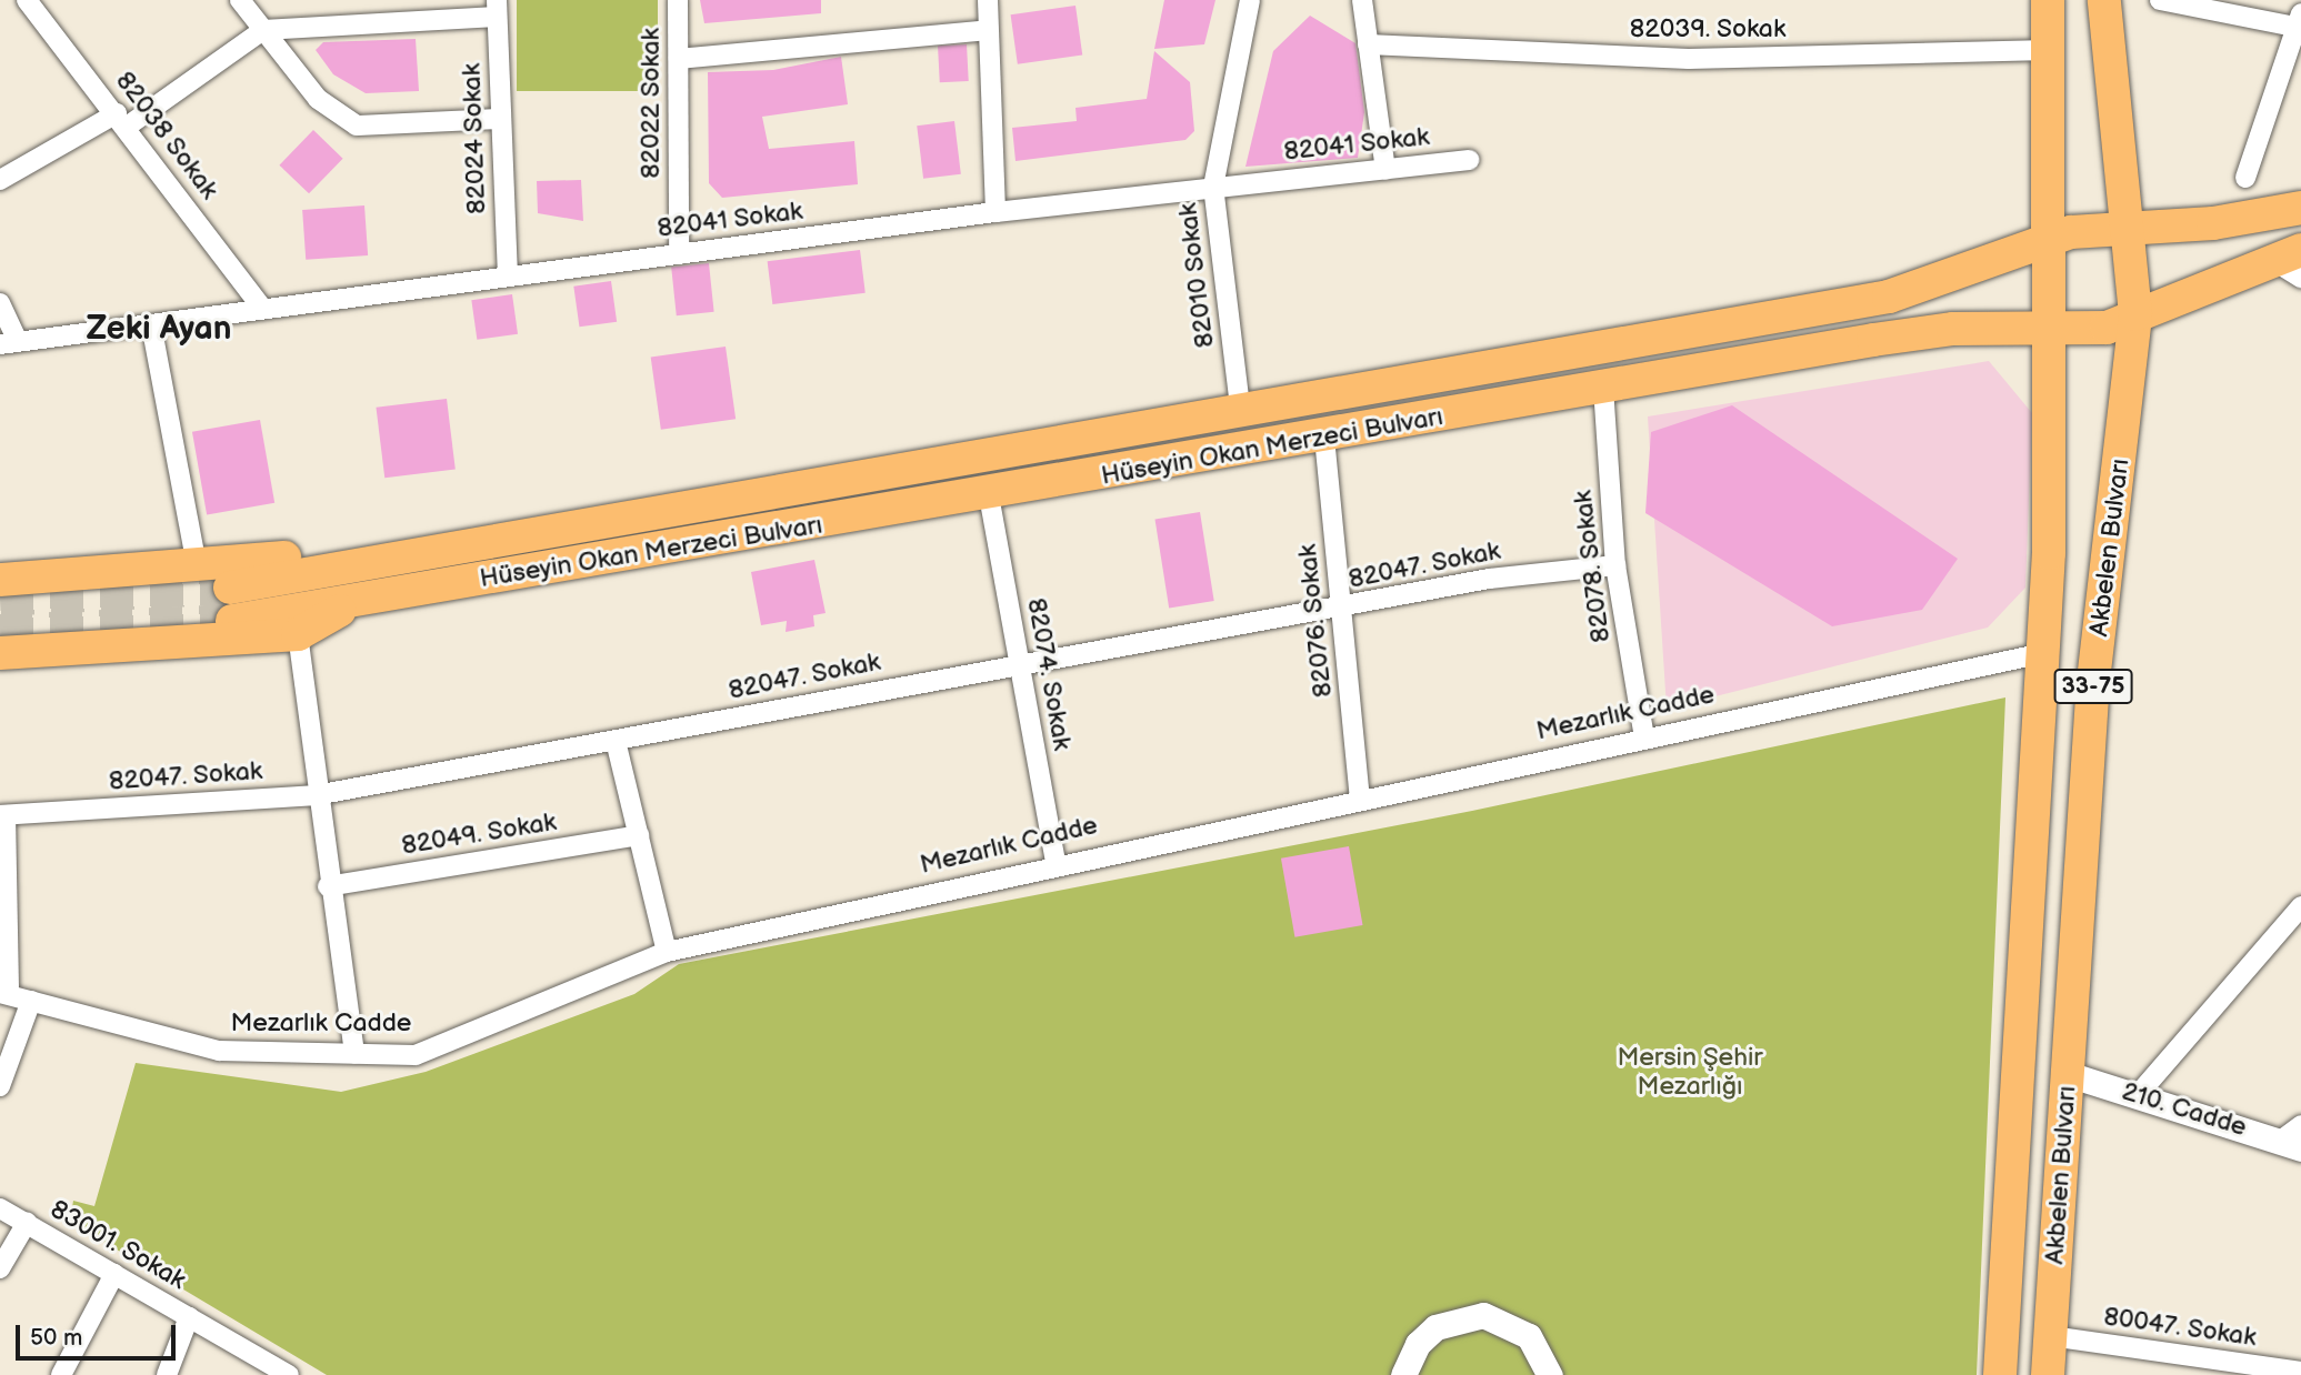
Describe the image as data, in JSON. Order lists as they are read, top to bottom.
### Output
{
  "streets": {
    "main road": ["Hüseyin Okan Merzeci Bulvarı", "Akbelen Bulvarı", "33-75"],
    "street": [
      "82039. Sokak",
      "82022 Sokak",
      "82038 Sokak",
      "82024 Sokak",
      "82041 Sokak",
      "82010 Sokak",
      "82047. Sokak",
      "82078. Sokak",
      "82076. Sokak",
      "82074. Sokak",
      "Mezarlık Cadde",
      "82049. Sokak",
      "210. Cadde",
      "83001. Sokak",
      "80047. Sokak"
    ]
  },
  "crossings": [
    ["82039. Sokak", "Akbelen Bulvarı"],
    ["82022 Sokak", "82041 Sokak"],
    ["82038 Sokak", "82041 Sokak"],
    ["82024 Sokak", "82041 Sokak"],
    ["82041 Sokak", "82010 Sokak"],
    ["82010 Sokak", "Hüseyin Okan Merzeci Bulvarı"],
    ["Hüseyin Okan Merzeci Bulvarı", "Akbelen Bulvarı"],
    ["Hüseyin Okan Merzeci Bulvarı", "82078. Sokak"],
    ["Hüseyin Okan Merzeci Bulvarı", "82076. Sokak"],
    ["Hüseyin Okan Merzeci Bulvarı", "82074. Sokak"],
    ["Akbelen Bulvarı", "Mezarlık Cadde"],
    ["Akbelen Bulvarı", "210. Cadde"],
    ["Akbelen Bulvarı", "80047. Sokak"],
    ["82047. Sokak", "82078. Sokak"],
    ["82047. Sokak", "82076. Sokak"],
    ["82047. Sokak", "82074. Sokak"],
    ["82078. Sokak", "Mezarlık Cadde"],
    ["82076. Sokak", "Mezarlık Cadde"],
    ["82074. Sokak", "Mezarlık Cadde"]
  ],
  "districts": ["Zeki Ayan"],
  "parks": ["Mersin Şehir Mezarlığı"],
  "scale_bar": "50 m"
}
